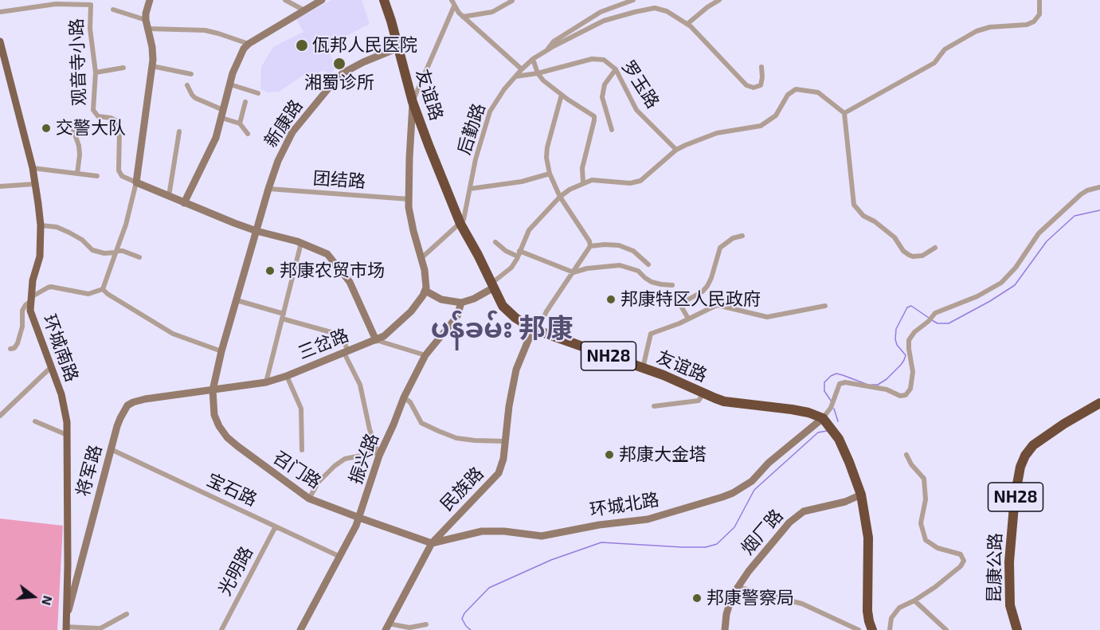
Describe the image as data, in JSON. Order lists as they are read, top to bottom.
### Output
{
  "streets": {
    "highway": ["友谊路", "NH28", "昆康公路"],
    "main road": [
      "新康路",
      "三岔路",
      "环城南路",
      "振兴路",
      "召门路",
      "将军路",
      "民族路",
      "环城北路",
      "烟厂路"
    ],
    "street": [
      "观音寺小路",
      "罗玉路",
      "后勤路",
      "团结路",
      "宝石路",
      "光明路"
    ]
  },
  "crossings": [
    ["罗玉路", "后勤路"],
    ["友谊路", "新康路"],
    ["友谊路", "后勤路"],
    ["友谊路", "民族路"],
    ["友谊路", "环城北路"],
    ["新康路", "团结路"],
    ["新康路", "三岔路"],
    ["新康路", "召门路"],
    ["新康路", "将军路"],
    ["三岔路", "召门路"],
    ["三岔路", "将军路"],
    ["环城南路", "将军路"],
    ["振兴路", "召门路"],
    ["振兴路", "宝石路"],
    ["召门路", "将军路"],
    ["召门路", "民族路"],
    ["召门路", "环城北路"],
    ["将军路", "宝石路"],
    ["民族路", "环城北路"],
    ["宝石路", "光明路"]
  ],
  "districts": ["ပန်ခမ်း 邦康"],
  "places": [
    "佤邦人民医院",
    "湘蜀诊所",
    "交警大队",
    "邦康农贸市场",
    "邦康特区人民政府",
    "邦康大金塔",
    "邦康警察局"
  ],
  "north": "right"
}
